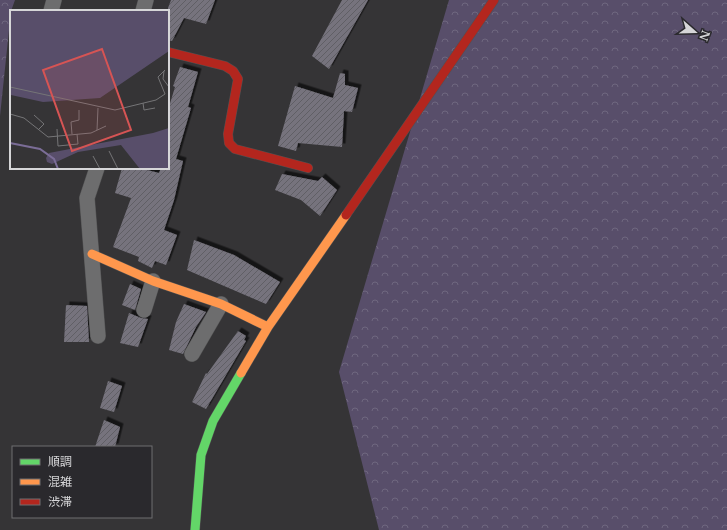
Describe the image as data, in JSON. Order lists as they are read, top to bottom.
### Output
{
  "legend": ["順調", "混雑", "渋滞"],
  "north": "right"
}
